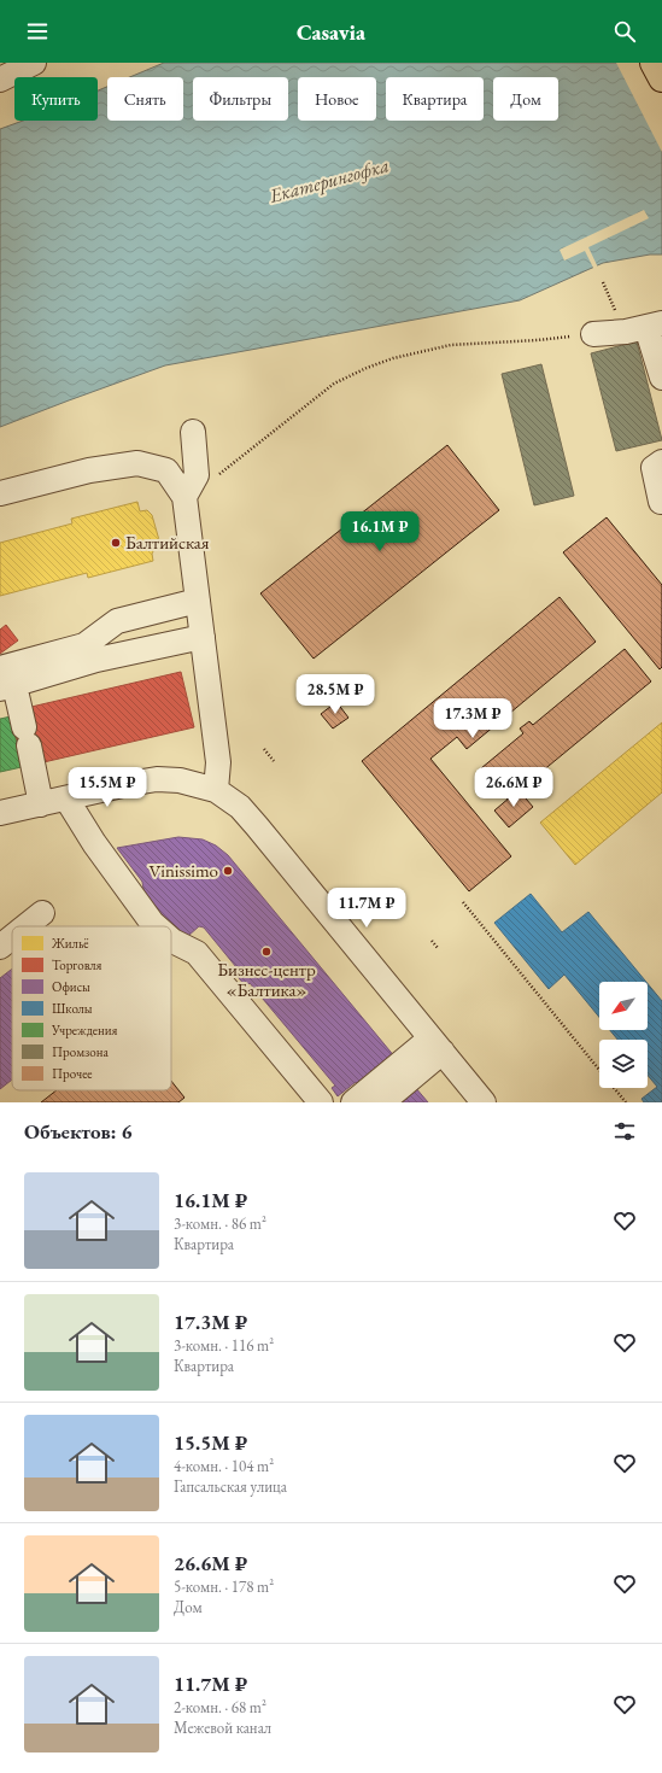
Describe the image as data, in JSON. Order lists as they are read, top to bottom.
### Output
{
  "water": ["Екатерингофка"],
  "places": ["Балтийская", "Vinissimo", "Бизнес-центр «Балтика»"],
  "legend": [
    "Жильё",
    "Торговля",
    "Офисы",
    "Школы",
    "Учреждения",
    "Промзона",
    "Прочее"
  ],
  "north": "bottom left",
  "page": {
    "header": "Casavia",
    "chip": [
      "Купить",
      "Снять",
      "Фильтры",
      "Новое",
      "Квартира",
      "Дом"
    ],
    "price": [
      "16.1M ₽",
      "28.5M ₽",
      "17.3M ₽",
      "15.5M ₽",
      "26.6M ₽",
      "11.7M ₽"
    ],
    "heading": "Объектов: 6",
    "list": [
      {
        "name": "16.1M ₽",
        "note": "3-комн. · 86 m² · Квартира"
      },
      {
        "name": "17.3M ₽",
        "note": "3-комн. · 116 m² · Квартира"
      },
      {
        "name": "15.5M ₽",
        "note": "4-комн. · 104 m² · Гапсальская улица"
      },
      {
        "name": "26.6M ₽",
        "note": "5-комн. · 178 m² · Дом"
      },
      {
        "name": "11.7M ₽",
        "note": "2-комн. · 68 m² · Межевой канал"
      }
    ]
  }
}
